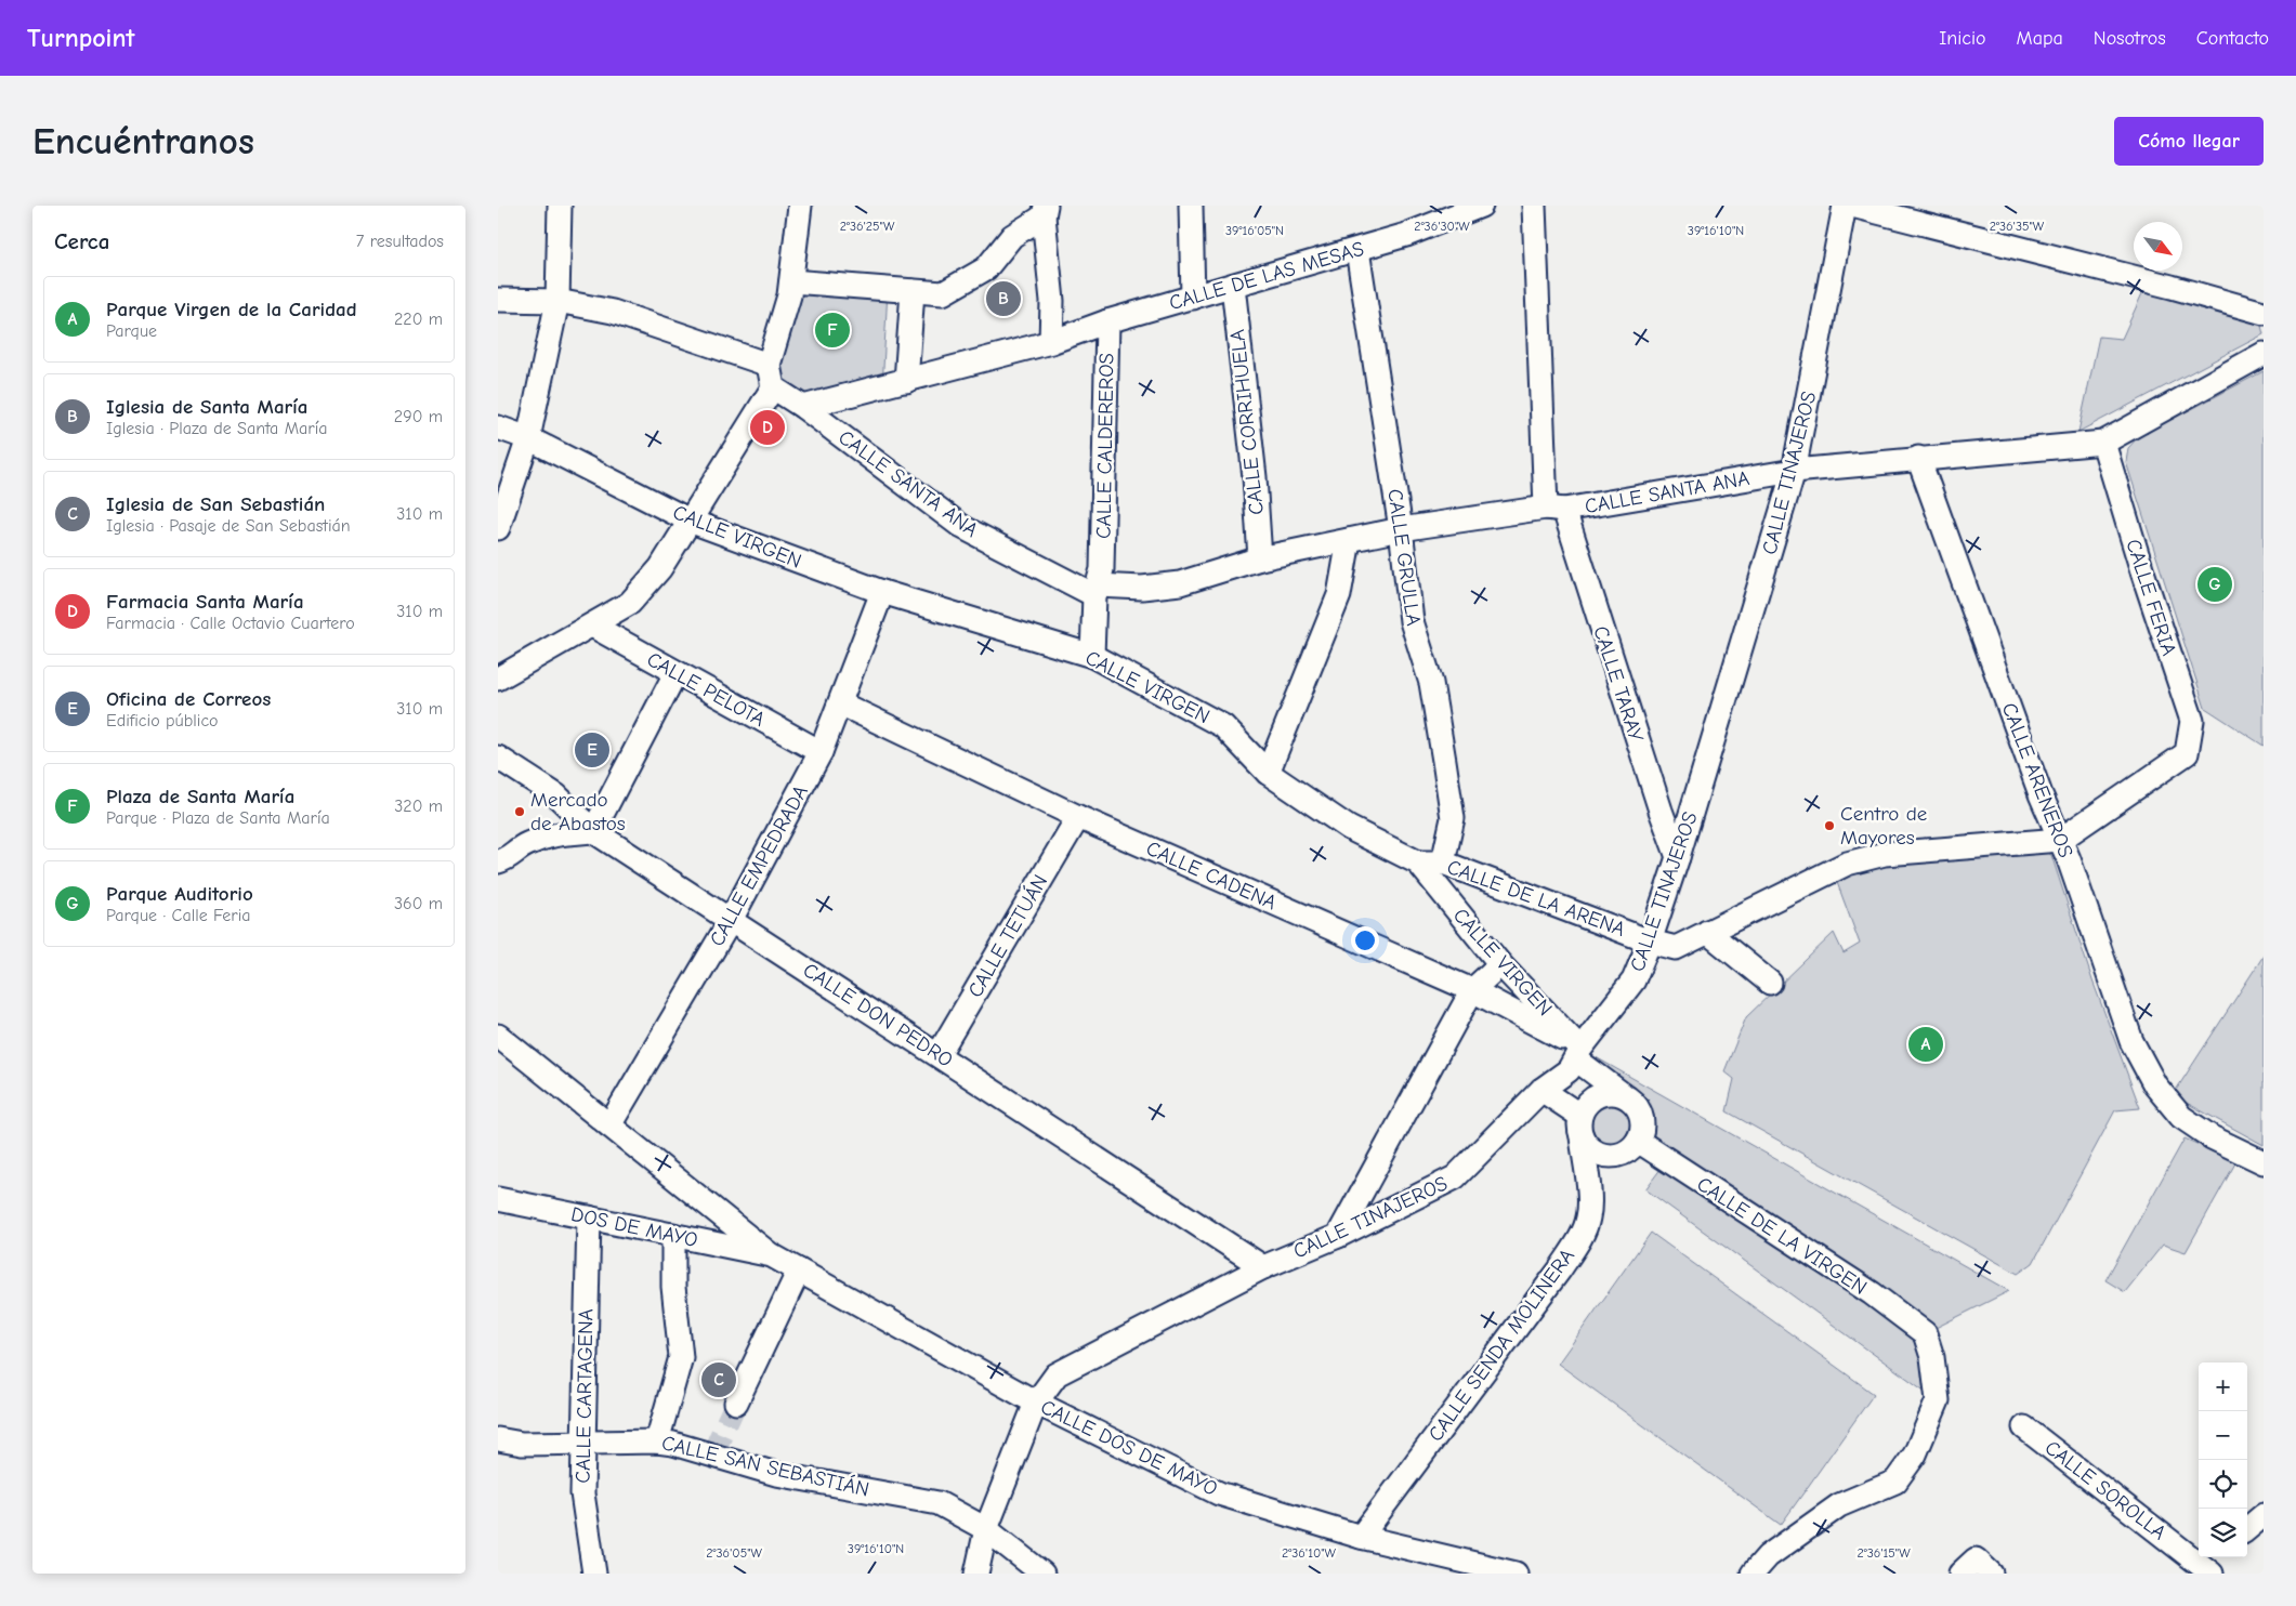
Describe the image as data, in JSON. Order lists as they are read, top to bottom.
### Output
{
  "streets": {
    "street": [
      "CALLE DE LAS MESAS",
      "CALLE CORRIHUELA",
      "CALLE CALDEREROS",
      "CALLE TINAJEROS",
      "CALLE SANTA ANA",
      "CALLE VIRGEN",
      "CALLE GRULLA",
      "CALLE FERIA",
      "CALLE TARAY",
      "CALLE PELOTA",
      "CALLE ARENEROS",
      "CALLE EMPEDRADA",
      "CALLE CADENA",
      "CALLE DE LA ARENA",
      "CALLE TETUÁN",
      "CALLE DON PEDRO",
      "DOS DE MAYO",
      "CALLE DE LA VIRGEN",
      "CALLE SENDA MOLINERA",
      "CALLE CARTAGENA",
      "CALLE DOS DE MAYO",
      "CALLE SAN SEBASTIÁN",
      "CALLE SOROLLA"
    ]
  },
  "crossings": [
    ["CALLE DE LAS MESAS", "CALLE CORRIHUELA"],
    ["CALLE DE LAS MESAS", "CALLE CALDEREROS"],
    ["CALLE DE LAS MESAS", "CALLE SANTA ANA"],
    ["CALLE DE LAS MESAS", "CALLE GRULLA"],
    ["CALLE CORRIHUELA", "CALLE SANTA ANA"],
    ["CALLE CALDEREROS", "CALLE SANTA ANA"],
    ["CALLE CALDEREROS", "CALLE VIRGEN"],
    ["CALLE TINAJEROS", "CALLE SANTA ANA"],
    ["CALLE TINAJEROS", "CALLE VIRGEN"],
    ["CALLE TINAJEROS", "CALLE TARAY"],
    ["CALLE TINAJEROS", "CALLE CADENA"],
    ["CALLE TINAJEROS", "CALLE DE LA ARENA"],
    ["CALLE TINAJEROS", "CALLE DON PEDRO"],
    ["CALLE TINAJEROS", "CALLE SENDA MOLINERA"],
    ["CALLE TINAJEROS", "CALLE DOS DE MAYO"],
    ["CALLE TINAJEROS", "CALLE SAN SEBASTIÁN"],
    ["CALLE SANTA ANA", "CALLE GRULLA"],
    ["CALLE SANTA ANA", "CALLE FERIA"],
    ["CALLE SANTA ANA", "CALLE TARAY"],
    ["CALLE SANTA ANA", "CALLE ARENEROS"],
    ["CALLE VIRGEN", "CALLE EMPEDRADA"],
    ["CALLE VIRGEN", "CALLE CADENA"],
    ["CALLE VIRGEN", "CALLE DE LA ARENA"],
    ["CALLE VIRGEN", "CALLE SENDA MOLINERA"],
    ["CALLE GRULLA", "CALLE DE LA ARENA"],
    ["CALLE FERIA", "CALLE DE LA ARENA"],
    ["CALLE PELOTA", "CALLE EMPEDRADA"],
    ["CALLE ARENEROS", "CALLE DE LA ARENA"],
    ["CALLE EMPEDRADA", "CALLE CADENA"],
    ["CALLE EMPEDRADA", "CALLE DON PEDRO"],
    ["CALLE CADENA", "CALLE TETUÁN"],
    ["CALLE CADENA", "CALLE SENDA MOLINERA"],
    ["CALLE TETUÁN", "CALLE DON PEDRO"],
    ["DOS DE MAYO", "CALLE CARTAGENA"],
    ["DOS DE MAYO", "CALLE DOS DE MAYO"],
    ["CALLE DE LA VIRGEN", "CALLE SENDA MOLINERA"],
    ["CALLE SENDA MOLINERA", "CALLE DOS DE MAYO"],
    ["CALLE CARTAGENA", "CALLE SAN SEBASTIÁN"]
  ],
  "places": ["Mercado de Abastos", "Centro de Mayores"],
  "north": "bottom right",
  "page": {
    "header": "Turnpoint",
    "nav": [
      "Inicio",
      "Mapa",
      "Nosotros",
      "Contacto"
    ],
    "buttons": "Cómo llegar",
    "title": "Encuéntranos",
    "heading": ["Cerca", "7 resultados"],
    "list": [
      {
        "mark": "A",
        "name": "Parque Virgen de la Caridad",
        "note": "Parque",
        "value": "220 m"
      },
      {
        "mark": "B",
        "name": "Iglesia de Santa María",
        "note": "Iglesia · Plaza de Santa María",
        "value": "290 m"
      },
      {
        "mark": "C",
        "name": "Iglesia de San Sebastián",
        "note": "Iglesia · Pasaje de San Sebastián",
        "value": "310 m"
      },
      {
        "mark": "D",
        "name": "Farmacia Santa María",
        "note": "Farmacia · Calle Octavio Cuartero",
        "value": "310 m"
      },
      {
        "mark": "E",
        "name": "Oficina de Correos",
        "note": "Edificio público",
        "value": "310 m"
      },
      {
        "mark": "F",
        "name": "Plaza de Santa María",
        "note": "Parque · Plaza de Santa María",
        "value": "320 m"
      },
      {
        "mark": "G",
        "name": "Parque Auditorio",
        "note": "Parque · Calle Feria",
        "value": "360 m"
      }
    ],
    "pins": [
      "B",
      "F",
      "D",
      "G",
      "E",
      "A",
      "C"
    ],
    "map_buttons": ["+", "−"]
  },
  "coordinates": [
    "2°36'25\"W",
    "2°36'30\"W",
    "2°36'35\"W",
    "39°16'05\"N",
    "39°16'10\"N",
    "2°36'05\"W",
    "2°36'10\"W",
    "2°36'15\"W"
  ]
}
